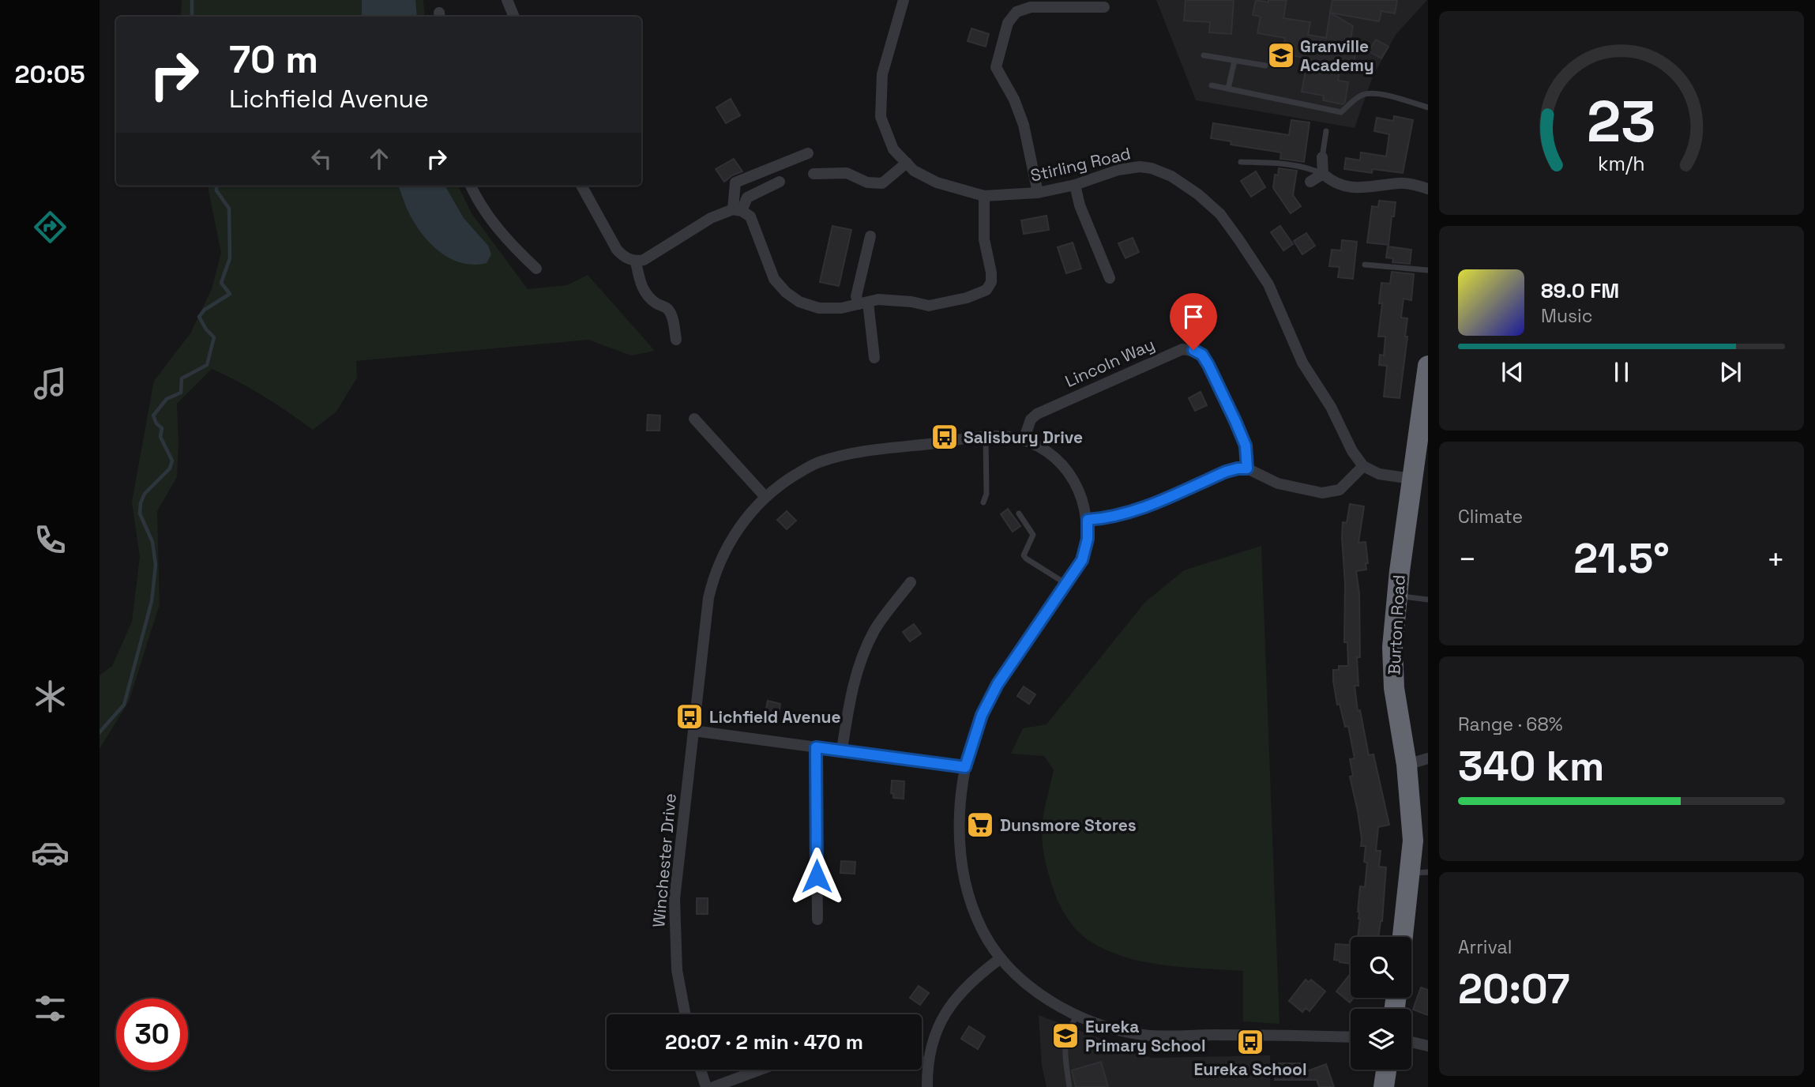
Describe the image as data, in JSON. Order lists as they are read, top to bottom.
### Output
{
  "streets": {
    "highway": ["Burton Road"],
    "street": ["Stirling Road", "Lincoln Way", "Winchester Drive"]
  },
  "places": {
    "school or university": ["Granville Academy", "Eureka Primary School"],
    "bus stop": ["Salisbury Drive", "Lichfield Avenue", "Eureka School"],
    "supermarket": ["Dunsmore Stores"]
  },
  "page": {
    "tabs": "20:05",
    "turn": ["70 m", "Lichfield Avenue"],
    "song": ["89.0 FM", "Music"],
    "tile": [
      "Climate",
      ["Range · 68%", "340 km"],
      ["Arrival", "20:07"]
    ],
    "heat": ["−", "21.5°", "+"],
    "limit": "30",
    "trip": "20:07 · 2 min · 470 m",
    "gauge": ["23", "km/h"]
  }
}
